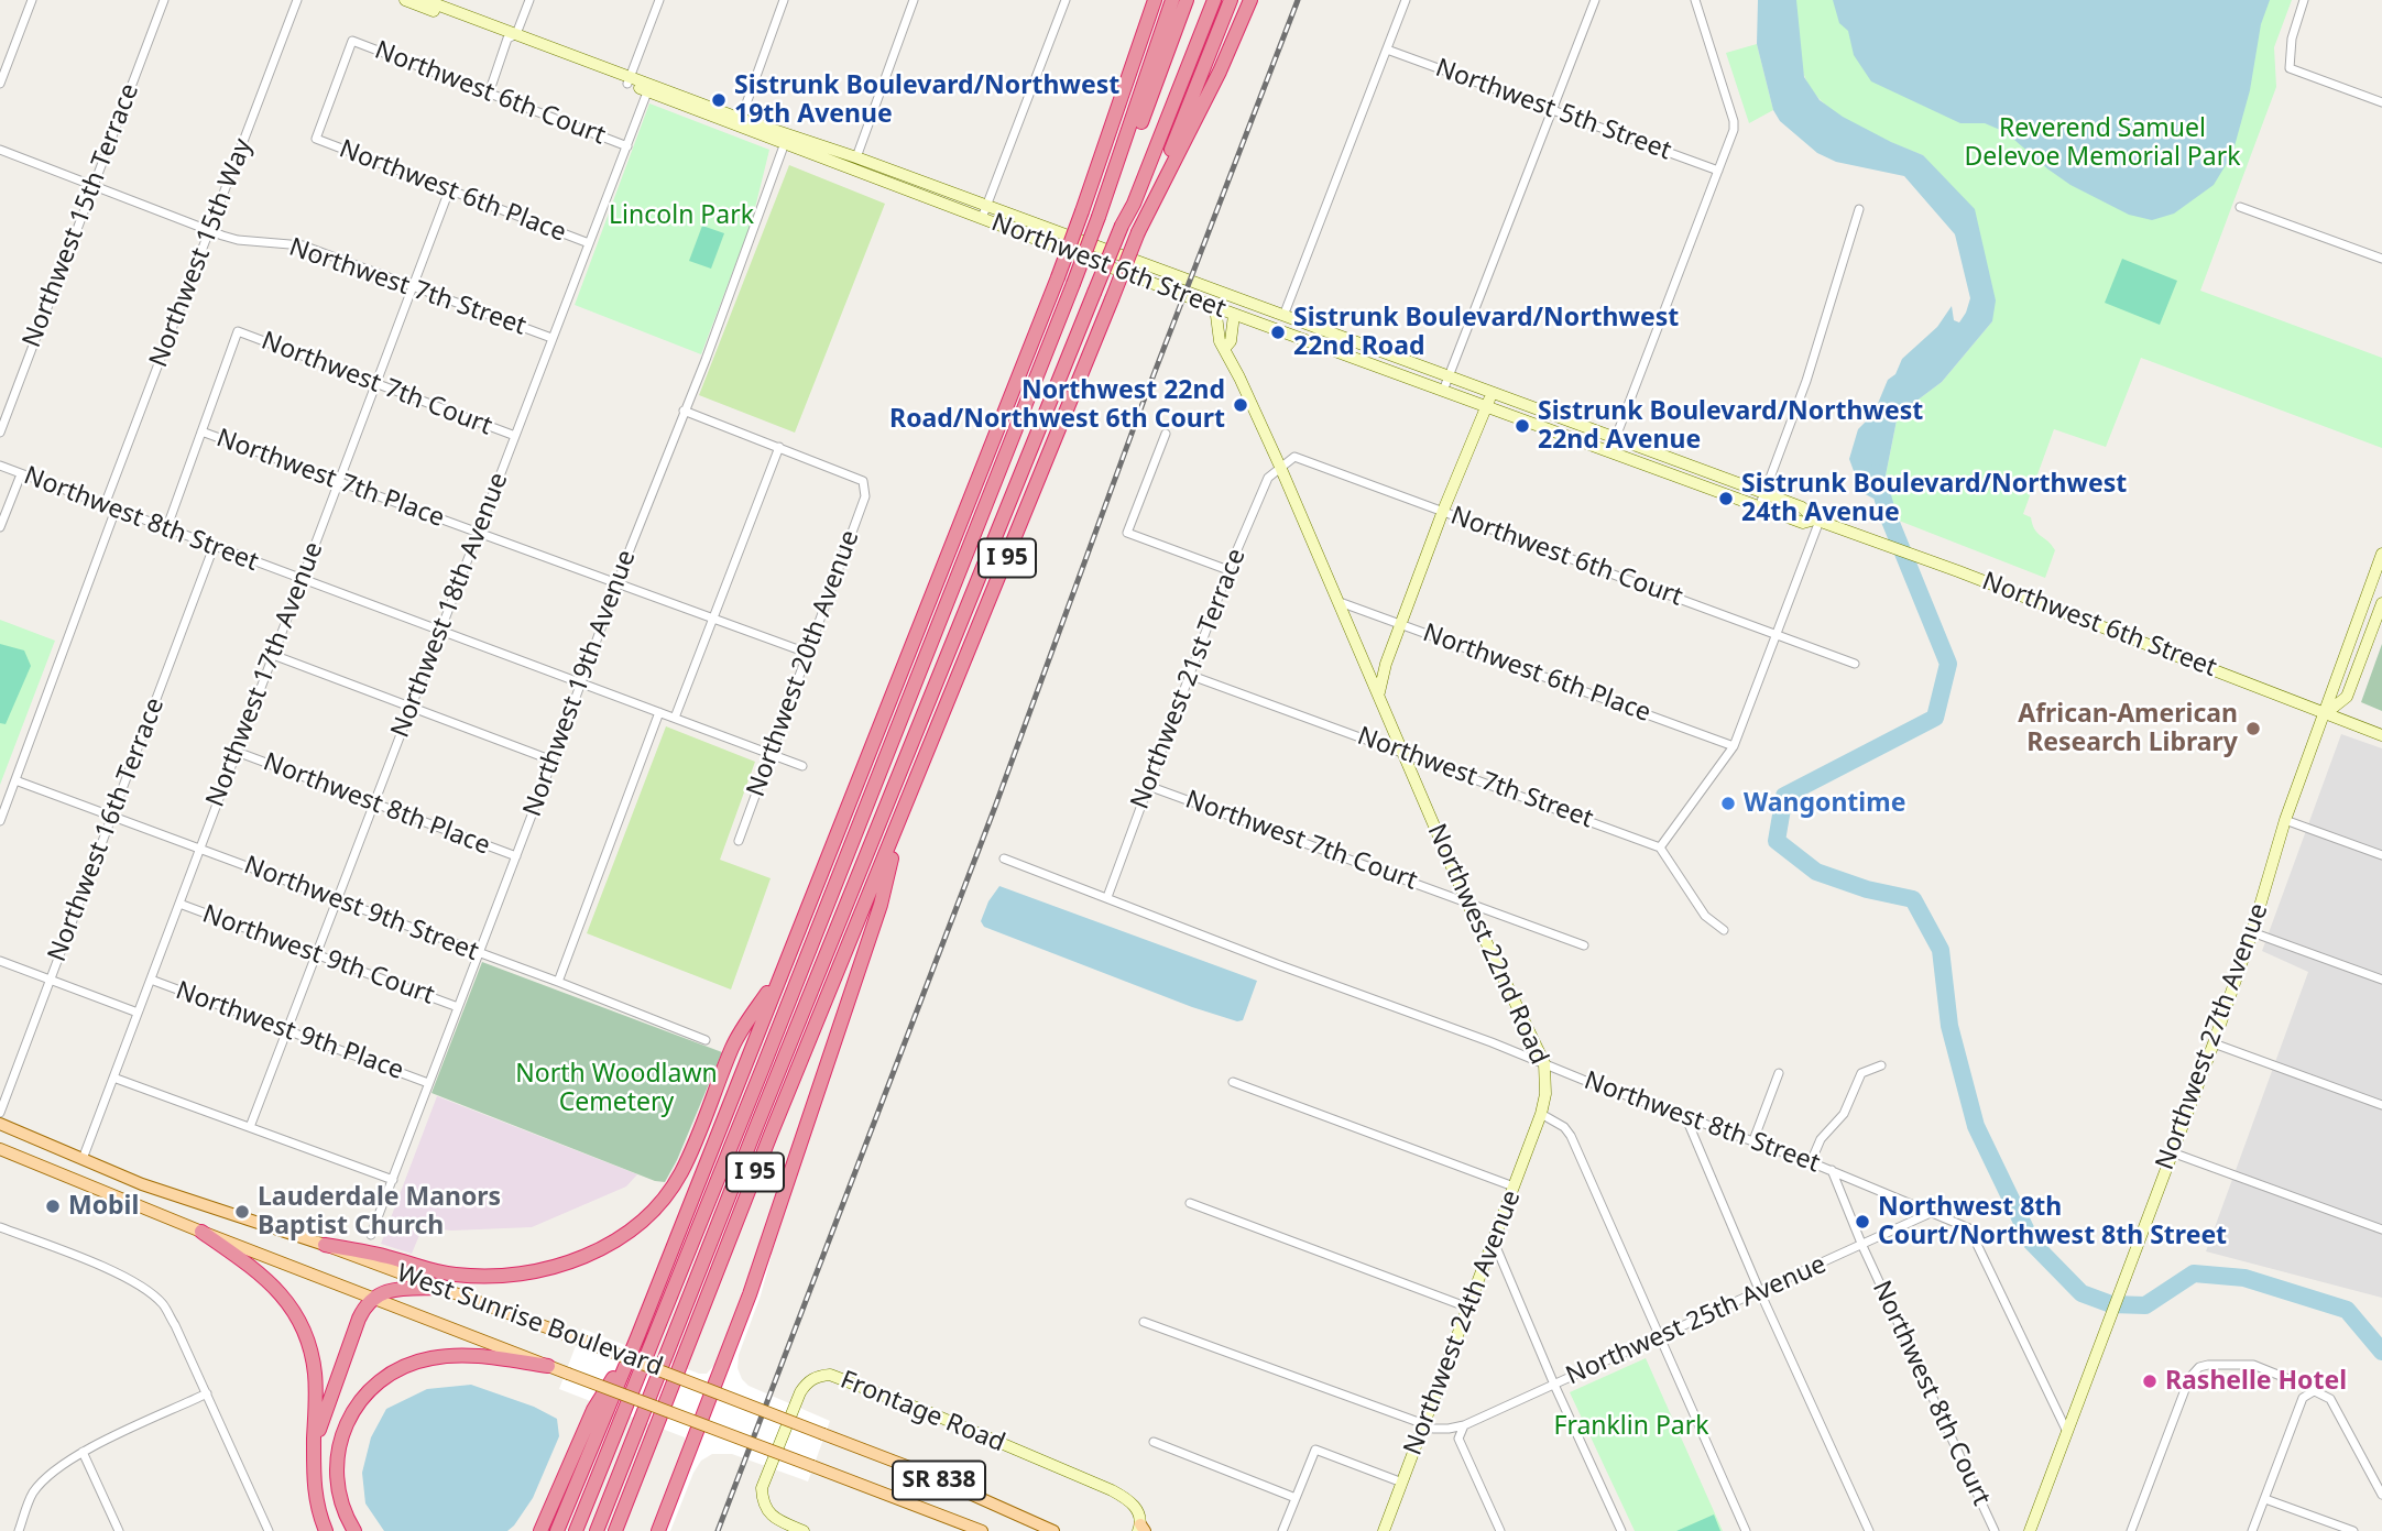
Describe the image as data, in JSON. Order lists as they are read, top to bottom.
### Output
{
  "streets": {
    "highway": ["I 95"],
    "main road": ["West Sunrise Boulevard", "SR 838"],
    "street": [
      "Northwest 6th Court",
      "Northwest 5th Street",
      "Northwest 6th Place",
      "Northwest 15th Terrace",
      "Northwest 15th Way",
      "Northwest 6th Street",
      "Northwest 7th Street",
      "Northwest 7th Court",
      "Northwest 7th Place",
      "Northwest 8th Street",
      "Northwest 18th Avenue",
      "Northwest 20th Avenue",
      "Northwest 17th Avenue",
      "Northwest 21st Terrace",
      "Northwest 19th Avenue",
      "Northwest 8th Place",
      "Northwest 16th Terrace",
      "Northwest 9th Street",
      "Northwest 22nd Road",
      "Northwest 9th Court",
      "Northwest 9th Place",
      "Northwest 27th Avenue",
      "Northwest 25th Avenue",
      "Northwest 24th Avenue",
      "Northwest 8th Court",
      "Frontage Road"
    ]
  },
  "crossings": [
    ["Northwest 6th Court", "Northwest 6th Place"],
    ["Northwest 6th Court", "Northwest 18th Avenue"],
    ["Northwest 6th Court", "Northwest 21st Terrace"],
    ["Northwest 6th Court", "Northwest 22nd Road"],
    ["Northwest 6th Place", "Northwest 18th Avenue"],
    ["Northwest 6th Place", "Northwest 17th Avenue"],
    ["Northwest 6th Place", "Northwest 22nd Road"],
    ["Northwest 15th Terrace", "Northwest 7th Street"],
    ["Northwest 15th Way", "Northwest 7th Street"],
    ["Northwest 15th Way", "Northwest 8th Street"],
    ["Northwest 6th Street", "Northwest 18th Avenue"],
    ["Northwest 6th Street", "Northwest 19th Avenue"],
    ["Northwest 6th Street", "Northwest 22nd Road"],
    ["Northwest 6th Street", "Northwest 27th Avenue"],
    ["Northwest 7th Street", "Northwest 18th Avenue"],
    ["Northwest 7th Street", "Northwest 17th Avenue"],
    ["Northwest 7th Street", "Northwest 21st Terrace"],
    ["Northwest 7th Street", "Northwest 22nd Road"],
    ["Northwest 7th Court", "Northwest 7th Place"],
    ["Northwest 7th Court", "Northwest 18th Avenue"],
    ["Northwest 7th Court", "Northwest 17th Avenue"],
    ["Northwest 7th Court", "Northwest 21st Terrace"],
    ["Northwest 7th Court", "Northwest 22nd Road"],
    ["Northwest 7th Place", "Northwest 18th Avenue"],
    ["Northwest 7th Place", "Northwest 20th Avenue"],
    ["Northwest 7th Place", "Northwest 17th Avenue"],
    ["Northwest 7th Place", "Northwest 19th Avenue"],
    ["Northwest 8th Street", "Northwest 18th Avenue"],
    ["Northwest 8th Street", "Northwest 20th Avenue"],
    ["Northwest 8th Street", "Northwest 17th Avenue"],
    ["Northwest 8th Street", "Northwest 21st Terrace"],
    ["Northwest 8th Street", "Northwest 19th Avenue"],
    ["Northwest 8th Street", "Northwest 16th Terrace"],
    ["Northwest 8th Street", "Northwest 22nd Road"],
    ["Northwest 8th Street", "Northwest 27th Avenue"],
    ["Northwest 8th Street", "Northwest 25th Avenue"],
    ["Northwest 8th Street", "Northwest 8th Court"],
    ["Northwest 18th Avenue", "Northwest 8th Place"],
    ["Northwest 18th Avenue", "Northwest 9th Street"],
    ["Northwest 18th Avenue", "Northwest 9th Court"],
    ["Northwest 18th Avenue", "Northwest 9th Place"],
    ["Northwest 17th Avenue", "Northwest 8th Place"],
    ["Northwest 17th Avenue", "Northwest 9th Street"],
    ["Northwest 17th Avenue", "Northwest 9th Court"],
    ["Northwest 17th Avenue", "Northwest 9th Place"],
    ["Northwest 17th Avenue", "West Sunrise Boulevard"],
    ["Northwest 21st Terrace", "Northwest 22nd Road"],
    ["Northwest 19th Avenue", "Northwest 8th Place"],
    ["Northwest 19th Avenue", "Northwest 9th Street"],
    ["Northwest 19th Avenue", "Northwest 9th Court"],
    ["Northwest 19th Avenue", "Northwest 9th Place"],
    ["Northwest 16th Terrace", "Northwest 9th Street"],
    ["Northwest 16th Terrace", "Northwest 9th Place"],
    ["Northwest 22nd Road", "Northwest 24th Avenue"],
    ["Northwest 25th Avenue", "Northwest 8th Court"]
  ],
  "parks": [
    "Reverend Samuel Delevoe Memorial Park",
    "Lincoln Park",
    "North Woodlawn Cemetery",
    "Franklin Park"
  ],
  "places": [
    "Sistrunk Boulevard/Northwest 19th Avenue",
    "Sistrunk Boulevard/Northwest 22nd Road",
    "Northwest 22nd Road/Northwest 6th Court",
    "Sistrunk Boulevard/Northwest 22nd Avenue",
    "Sistrunk Boulevard/Northwest 24th Avenue",
    "African-American Research Library",
    "Wangontime",
    "Mobil",
    "Lauderdale Manors Baptist Church",
    "Northwest 8th Court/Northwest 8th Street",
    "Rashelle Hotel"
  ]
}
